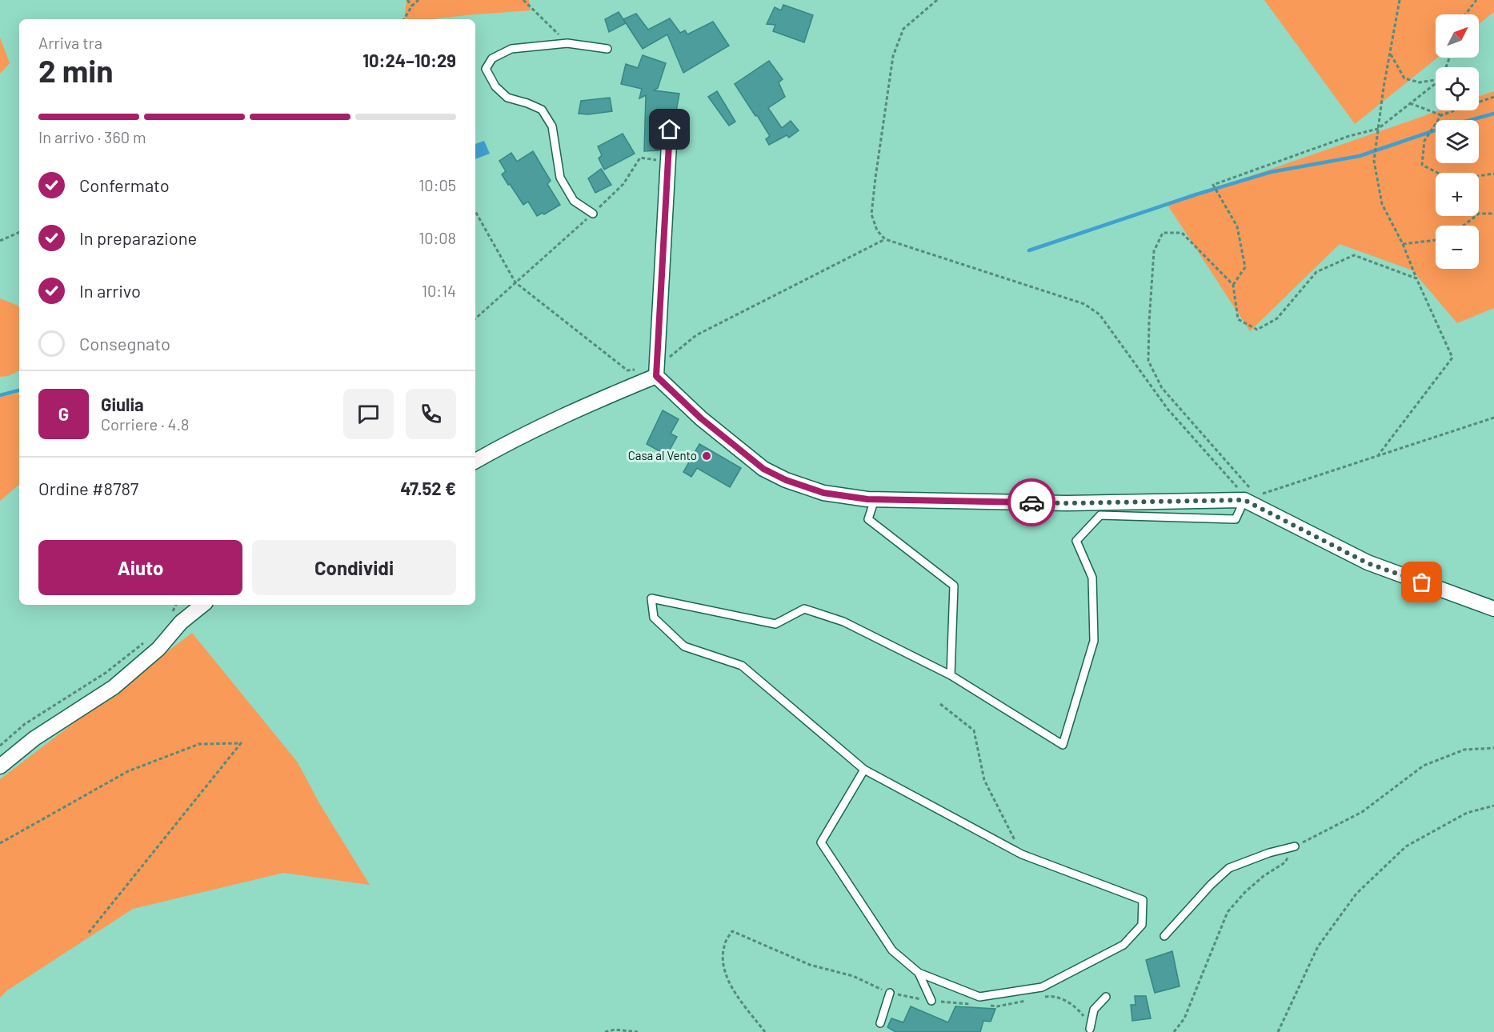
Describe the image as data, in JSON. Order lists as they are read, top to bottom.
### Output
{
  "places": ["Casa al Vento"],
  "north": "top right",
  "page": {
    "map_buttons": ["+", "−"],
    "heading": ["2 min", "Arriva tra", "10:24–10:29"],
    "panel": [
      "Giulia",
      "Corriere · 4.8",
      "Ordine #8787",
      "47.52 €"
    ],
    "bar": "In arrivo · 360 m",
    "list": [
      ["Confermato", "10:05"],
      ["In preparazione", "10:08"],
      ["In arrivo", "10:14"],
      "Consegnato"
    ],
    "round": "G",
    "buttons": ["Aiuto", "Condividi"]
  }
}
